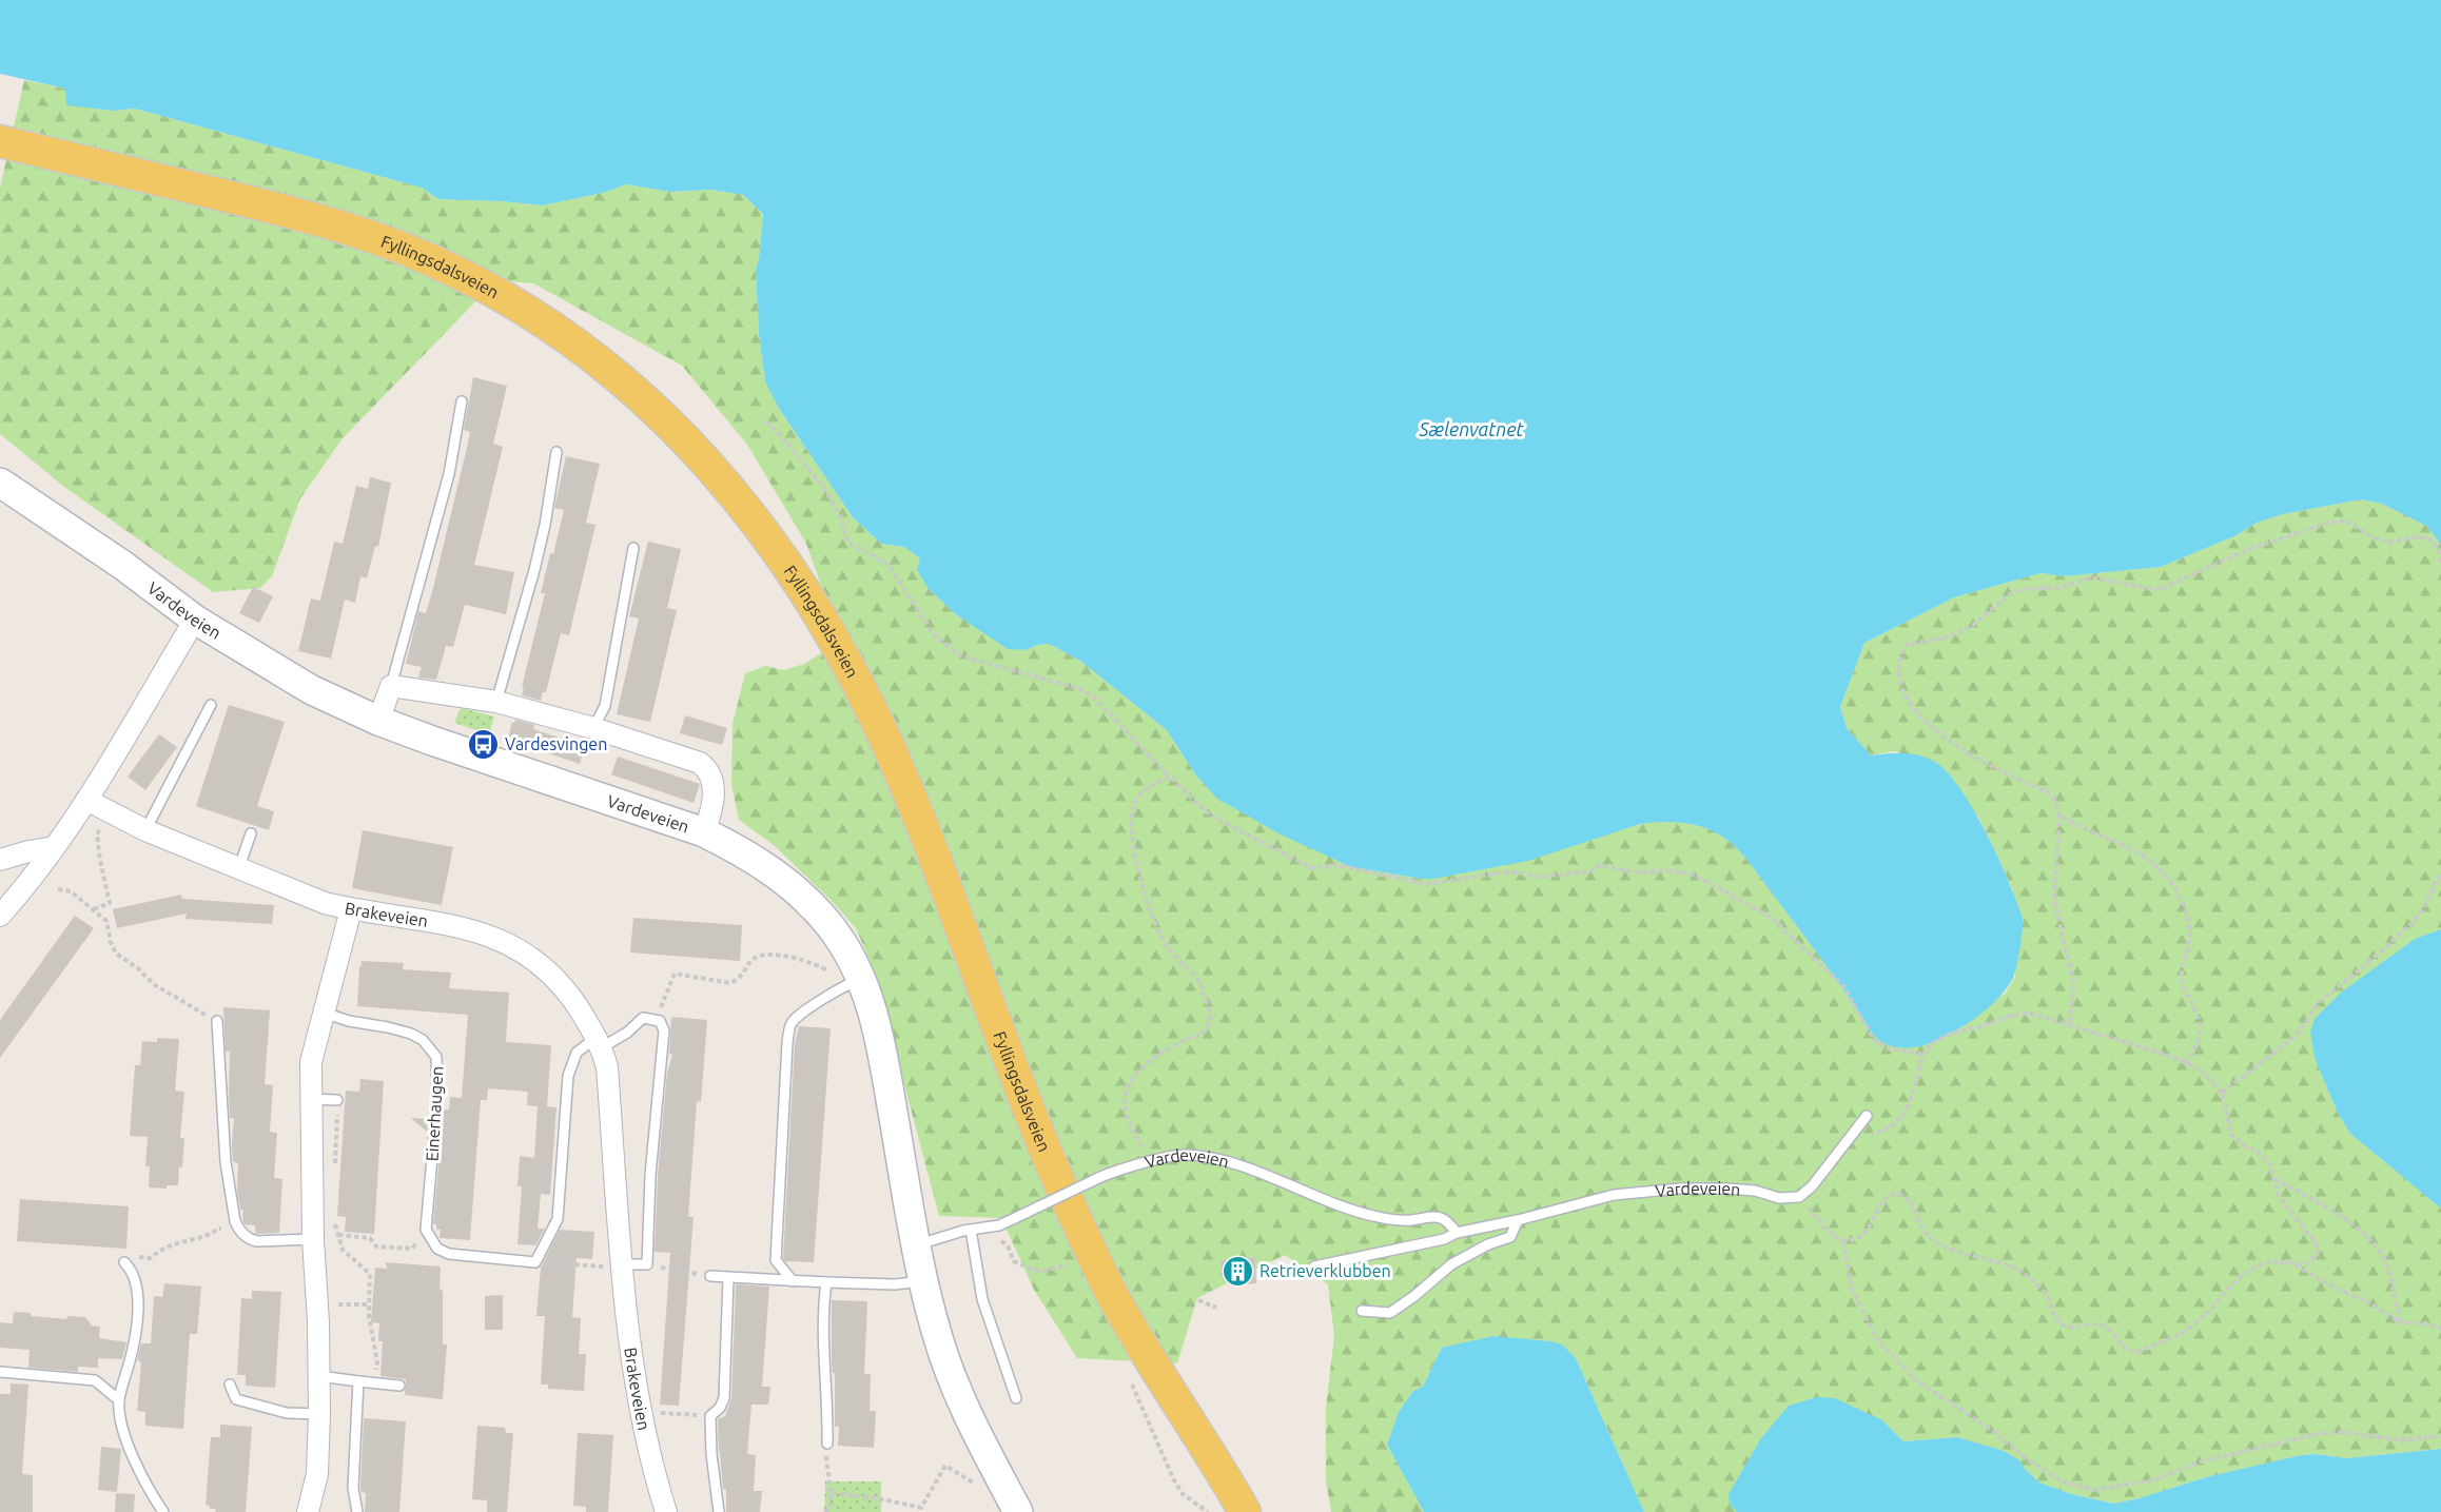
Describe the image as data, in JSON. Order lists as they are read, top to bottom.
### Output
{
  "streets": {
    "main road": ["Fyllingsdalsveien", "Vardeveien"],
    "street": ["Brakeveien"],
    "lane": ["Einerhaugen"]
  },
  "water": ["Sælenvatnet"],
  "places": {
    "bus stop": ["Vardesvingen"],
    "building": ["Retrieverklubben"]
  }
}
